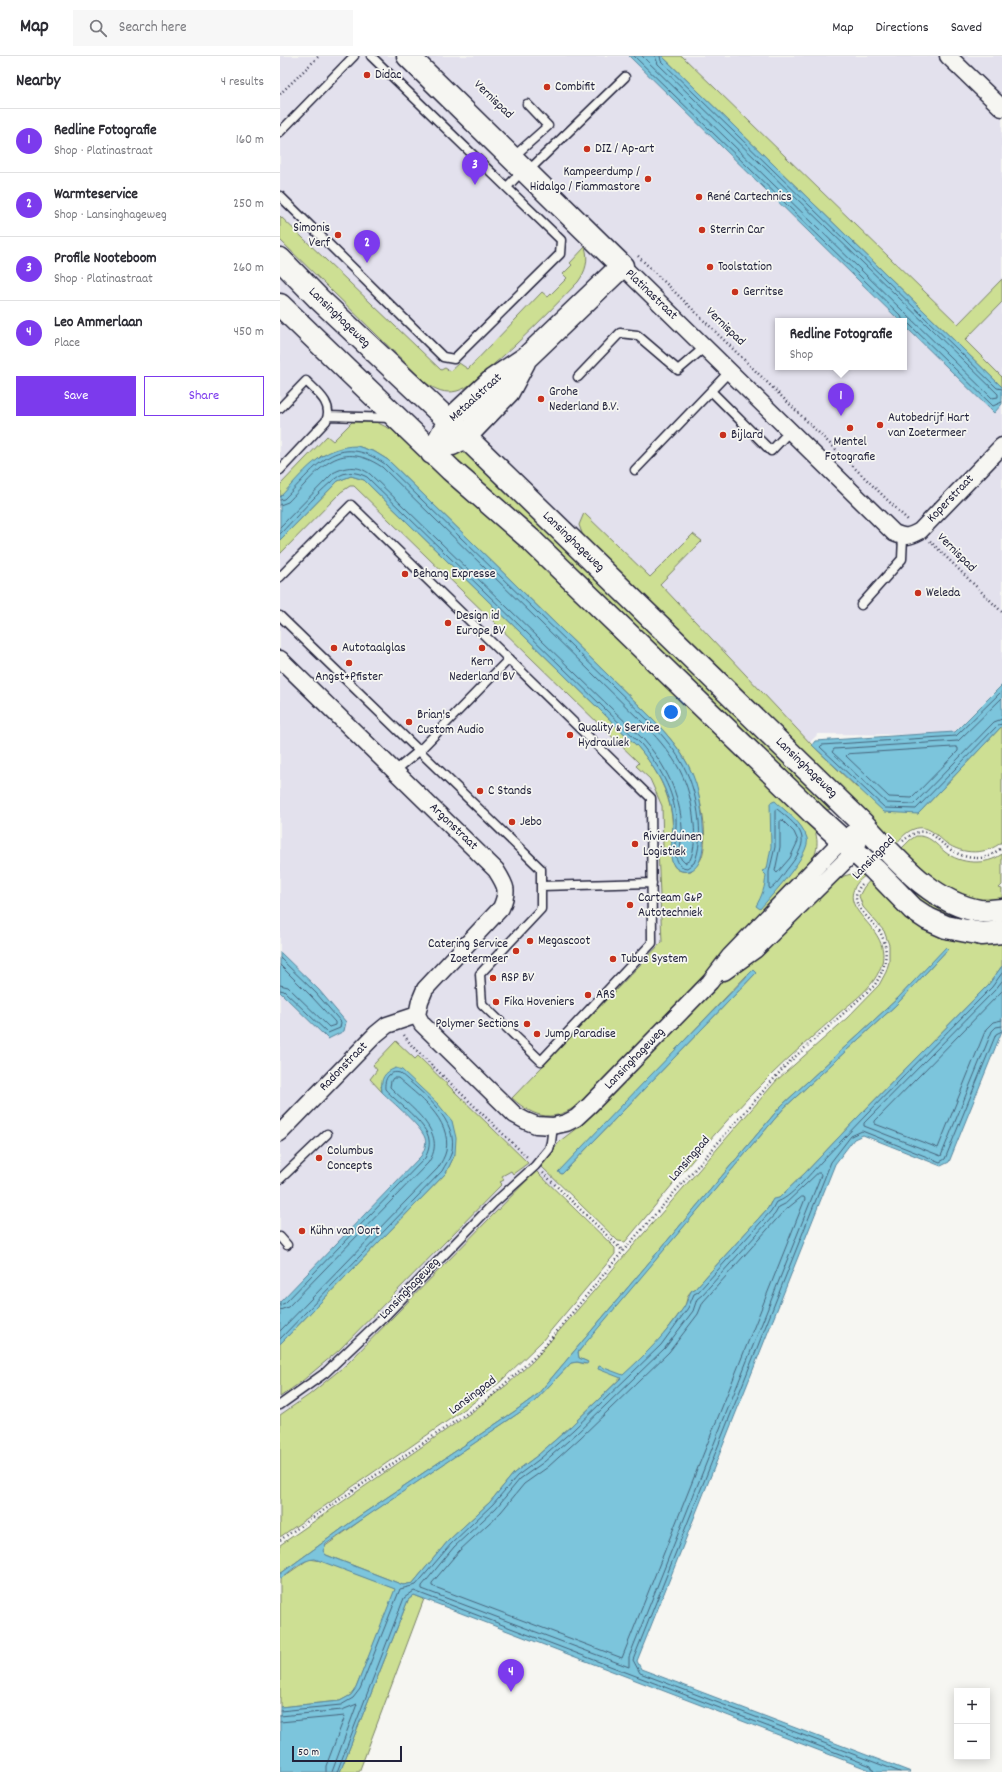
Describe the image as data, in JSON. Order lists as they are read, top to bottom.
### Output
{
  "streets": {
    "street": [
      "Platinastraat",
      "Lansinghageweg",
      "Metaalstraat",
      "Koperstraat",
      "Argonstraat",
      "Radonstraat"
    ],
    "path": ["Vernispad", "Lansingpad"]
  },
  "crossings": [
    ["Vernispad", "Platinastraat"],
    ["Vernispad", "Metaalstraat"],
    ["Vernispad", "Koperstraat"],
    ["Platinastraat", "Metaalstraat"],
    ["Platinastraat", "Koperstraat"],
    ["Lansinghageweg", "Metaalstraat"],
    ["Lansinghageweg", "Argonstraat"],
    ["Lansinghageweg", "Radonstraat"],
    ["Argonstraat", "Radonstraat"]
  ],
  "places": [
    "Didac",
    "Combifit",
    "DIZ / Ap-art",
    "Kampeerdump / Hidalgo / Fiammastore",
    "René Cartechnics",
    "Sterrin Car",
    "Simonis Verf",
    "Toolstation",
    "Gerritse",
    "Grohe Nederland B.V.",
    "Autobedrijf Hart van Zoetermeer",
    "Mentel Fotografie",
    "Bijlard",
    "Behang Expresse",
    "Weleda",
    "Design id Europe BV",
    "Autotaalglas",
    "Kern Nederland BV",
    "Angst+Pfister",
    "Brian's Custom Audio",
    "Quality & Service Hydrauliek",
    "C Stands",
    "Jebo",
    "Rivierduinen Logistiek",
    "Carteam G&P Autotechniek",
    "Megascoot",
    "Catering Service Zoetermeer",
    "Tubus System",
    "RSP BV",
    "ARS",
    "Fika Hoveniers",
    "Polymer Sections",
    "Jump Paradise",
    "Columbus Concepts",
    "Kühn van Oort"
  ],
  "scale_bar": "50 m",
  "page": {
    "header": "Map",
    "search": "Search here",
    "nav": ["Map", "Directions", "Saved"],
    "heading": ["Nearby", "4 results"],
    "list": [
      {
        "mark": "1",
        "name": "Redline Fotografie",
        "note": "Shop · Platinastraat",
        "value": "160 m"
      },
      {
        "mark": "2",
        "name": "Warmteservice",
        "note": "Shop · Lansinghageweg",
        "value": "250 m"
      },
      {
        "mark": "3",
        "name": "Profile Nooteboom",
        "note": "Shop · Platinastraat",
        "value": "260 m"
      },
      {
        "mark": "4",
        "name": "Leo Ammerlaan",
        "note": "Place",
        "value": "450 m"
      }
    ],
    "pins": [
      "3",
      "2",
      "1",
      "4"
    ],
    "popup": ["Redline Fotografie", "Shop"],
    "buttons": ["Save", "Share"],
    "map_buttons": ["+", "−"],
    "scale": "50 m"
  }
}
